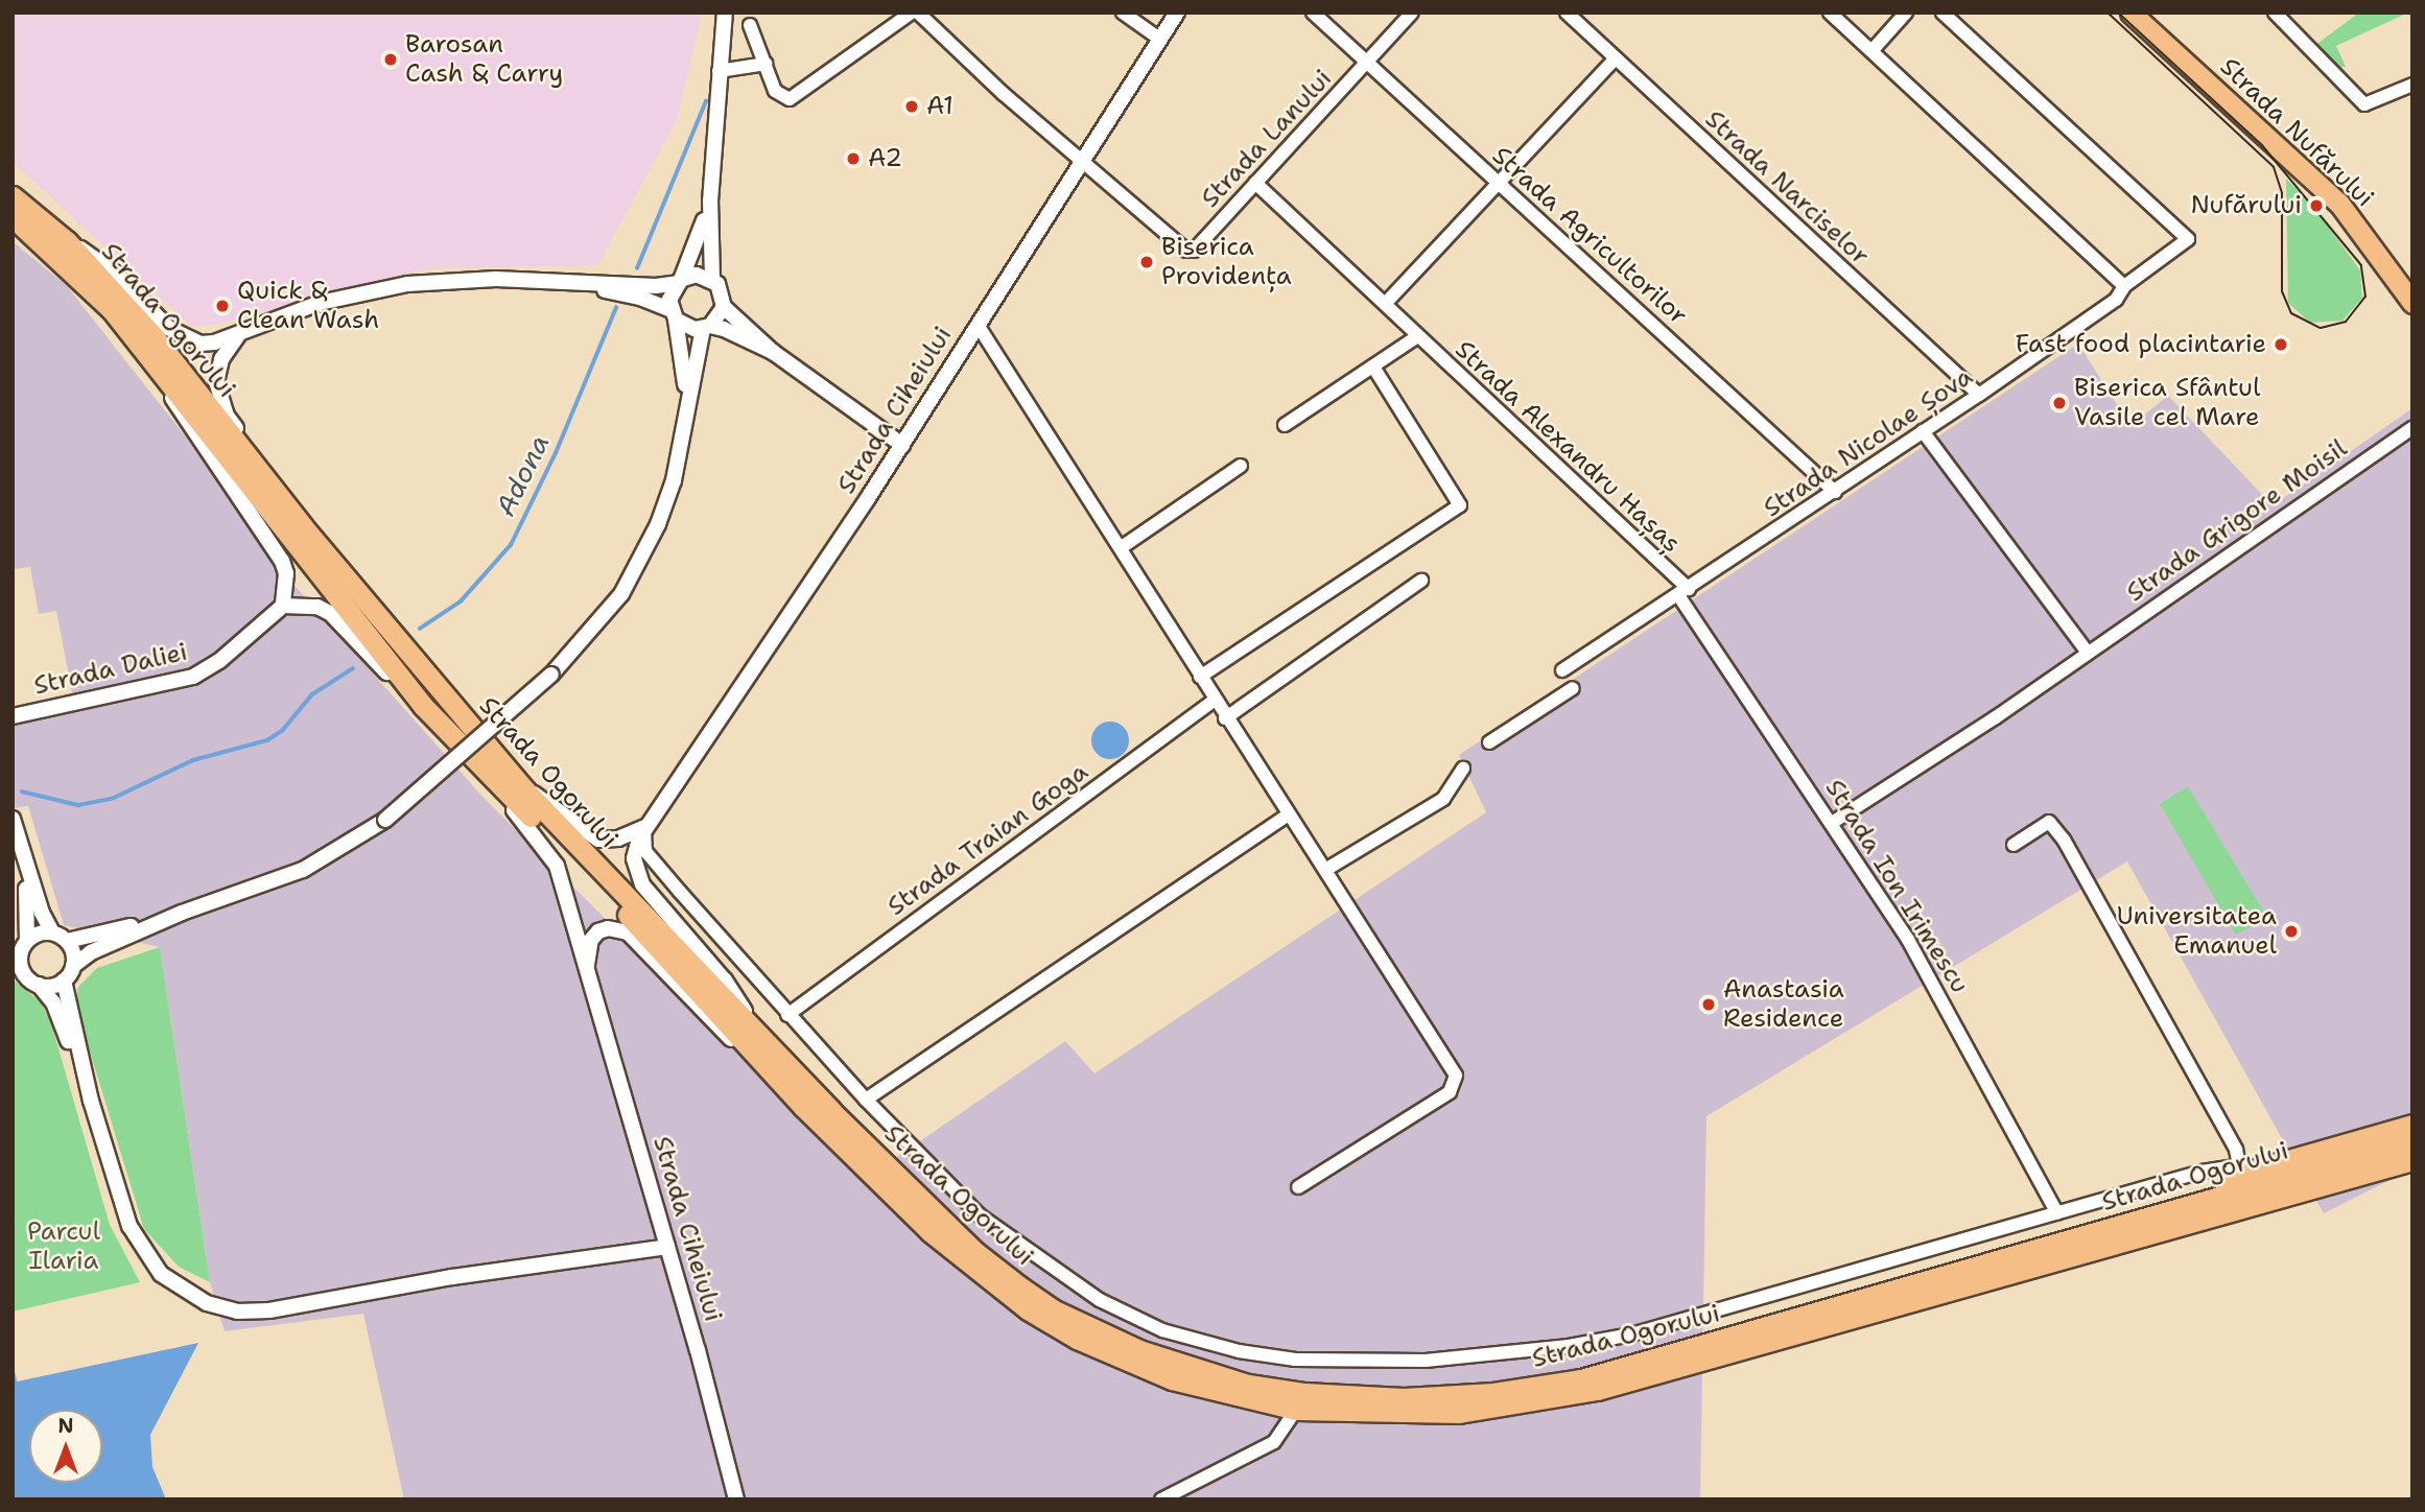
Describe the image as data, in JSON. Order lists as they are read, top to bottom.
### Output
{
  "streets": {
    "main road": ["Strada Nufărului", "Strada Ogorului"],
    "street": [
      "Strada Lanului",
      "Strada Narciselor",
      "Strada Agricultorilor",
      "Strada Ciheiului",
      "Strada Nicolae Șova",
      "Strada Alexandru Hașaș",
      "Strada Grigore Moisil",
      "Strada Daliei",
      "Strada Traian Goga",
      "Strada Ion Irimescu"
    ]
  },
  "crossings": [
    ["Strada Lanului", "Strada Agricultorilor"],
    ["Strada Lanului", "Strada Ciheiului"],
    ["Strada Lanului", "Strada Alexandru Hașaș"],
    ["Strada Narciselor", "Strada Nicolae Șova"],
    ["Strada Agricultorilor", "Strada Nicolae Șova"],
    ["Strada Ogorului", "Strada Ciheiului"],
    ["Strada Nicolae Șova", "Strada Alexandru Hașaș"],
    ["Strada Nicolae Șova", "Strada Ion Irimescu"],
    ["Strada Alexandru Hașaș", "Strada Ion Irimescu"],
    ["Strada Grigore Moisil", "Strada Ion Irimescu"]
  ],
  "water": ["Adona"],
  "parks": ["Parcul Ilaria"],
  "places": [
    "Barosan Cash & Carry",
    "A1",
    "A2",
    "Nufărului",
    "Biserica Providența",
    "Quick & Clean Wash",
    "Fast food placintarie",
    "Biserica Sfântul Vasile cel Mare",
    "Universitatea Emanuel",
    "Anastasia Residence"
  ],
  "north": "top"
}
